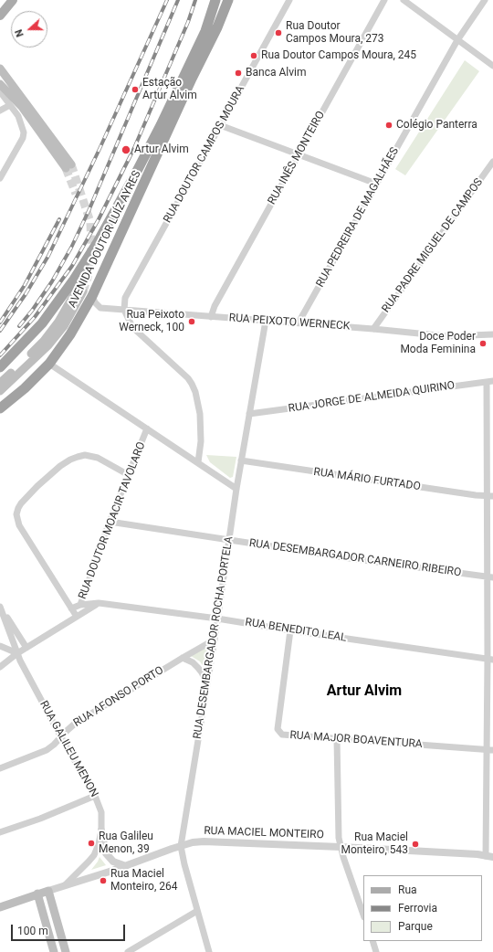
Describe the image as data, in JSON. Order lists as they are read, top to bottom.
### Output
{
  "streets": {
    "highway": ["AVENIDA DOUTOR LUÍZ AYRES"],
    "main road": ["RUA MACIEL MONTEIRO"],
    "street": [
      "RUA DOUTOR CAMPOS MOURA",
      "RUA INÊS MONTEIRO",
      "RUA PEDREIRA DE MAGALHÃES",
      "RUA PADRE MIGUEL DE CAMPOS",
      "RUA PEIXOTO WERNECK",
      "RUA JORGE DE ALMEIDA QUIRINO",
      "RUA MÁRIO FURTADO",
      "RUA DOUTOR MOACIR TAVOLARO",
      "RUA DESEMBARGADOR CARNEIRO RIBEIRO",
      "RUA BENEDITO LEAL",
      "RUA DESEMBARGADOR ROCHA PORTELA",
      "RUA AFONSO PORTO",
      "RUA MAJOR BOAVENTURA",
      "RUA GALILEU MENON"
    ]
  },
  "crossings": [
    ["RUA DOUTOR CAMPOS MOURA", "RUA PEIXOTO WERNECK"],
    ["RUA INÊS MONTEIRO", "RUA PEIXOTO WERNECK"],
    ["RUA PEDREIRA DE MAGALHÃES", "RUA PEIXOTO WERNECK"],
    ["AVENIDA DOUTOR LUÍZ AYRES", "RUA PEIXOTO WERNECK"],
    ["AVENIDA DOUTOR LUÍZ AYRES", "RUA DOUTOR MOACIR TAVOLARO"],
    ["RUA PADRE MIGUEL DE CAMPOS", "RUA PEIXOTO WERNECK"],
    ["RUA PEIXOTO WERNECK", "RUA DESEMBARGADOR ROCHA PORTELA"],
    ["RUA JORGE DE ALMEIDA QUIRINO", "RUA DESEMBARGADOR ROCHA PORTELA"],
    ["RUA MÁRIO FURTADO", "RUA DESEMBARGADOR ROCHA PORTELA"],
    ["RUA DOUTOR MOACIR TAVOLARO", "RUA DESEMBARGADOR CARNEIRO RIBEIRO"],
    ["RUA DOUTOR MOACIR TAVOLARO", "RUA BENEDITO LEAL"],
    ["RUA DOUTOR MOACIR TAVOLARO", "RUA DESEMBARGADOR ROCHA PORTELA"],
    ["RUA DESEMBARGADOR CARNEIRO RIBEIRO", "RUA DESEMBARGADOR ROCHA PORTELA"],
    ["RUA BENEDITO LEAL", "RUA DESEMBARGADOR ROCHA PORTELA"],
    ["RUA BENEDITO LEAL", "RUA MAJOR BOAVENTURA"],
    ["RUA DESEMBARGADOR ROCHA PORTELA", "RUA AFONSO PORTO"],
    ["RUA DESEMBARGADOR ROCHA PORTELA", "RUA MACIEL MONTEIRO"],
    ["RUA AFONSO PORTO", "RUA GALILEU MENON"],
    ["RUA GALILEU MENON", "RUA MACIEL MONTEIRO"]
  ],
  "districts": ["Artur Alvim"],
  "places": [
    "Rua Doutor Campos Moura, 273",
    "Rua Doutor Campos Moura, 245",
    "Banca Alvim",
    "Estação Artur Alvim",
    "Colégio Panterra",
    "Artur Alvim",
    "Rua Peixoto Werneck, 100",
    "Doce Poder Moda Feminina",
    "Rua Galileu Menon, 39",
    "Rua Maciel Monteiro, 543",
    "Rua Maciel Monteiro, 264"
  ],
  "legend": ["Rua", "Ferrovia", "Parque"],
  "scale_bar": "100 m",
  "north": "left"
}
